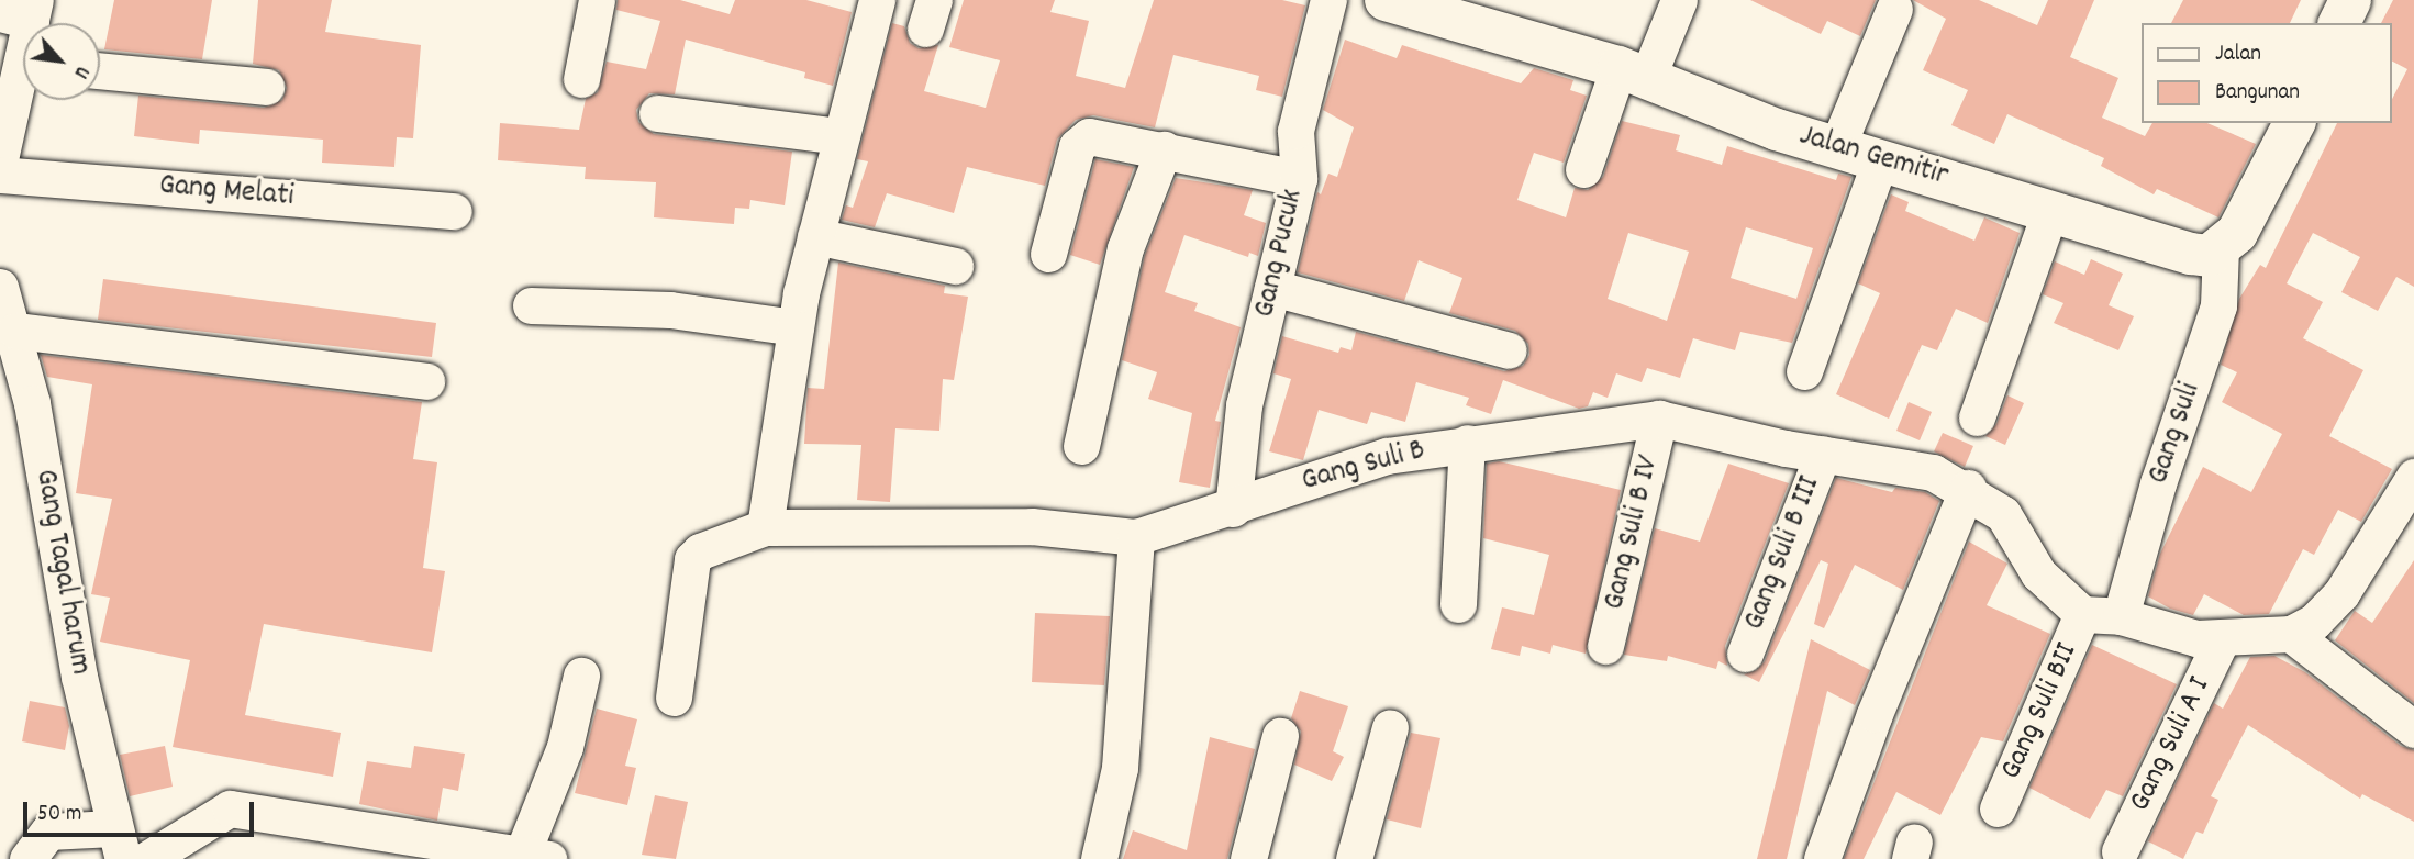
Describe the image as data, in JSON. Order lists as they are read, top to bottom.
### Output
{
  "streets": {
    "street": [
      "Jalan Gemitir",
      "Gang Melati",
      "Gang Pucuk",
      "Gang Suli",
      "Gang Suli B",
      "Gang Suli B IV",
      "Gang Suli B III",
      "Gang Tagal harum",
      "Gang Suli BII",
      "Gang Suli A I"
    ]
  },
  "crossings": [
    ["Jalan Gemitir", "Gang Suli"],
    ["Gang Pucuk", "Gang Suli B"],
    ["Gang Suli B", "Gang Suli B IV"],
    ["Gang Suli B", "Gang Suli B III"],
    ["Gang Suli B", "Gang Suli BII"]
  ],
  "legend": ["Jalan", "Bangunan"],
  "scale_bar": "50 m",
  "north": "bottom right"
}
